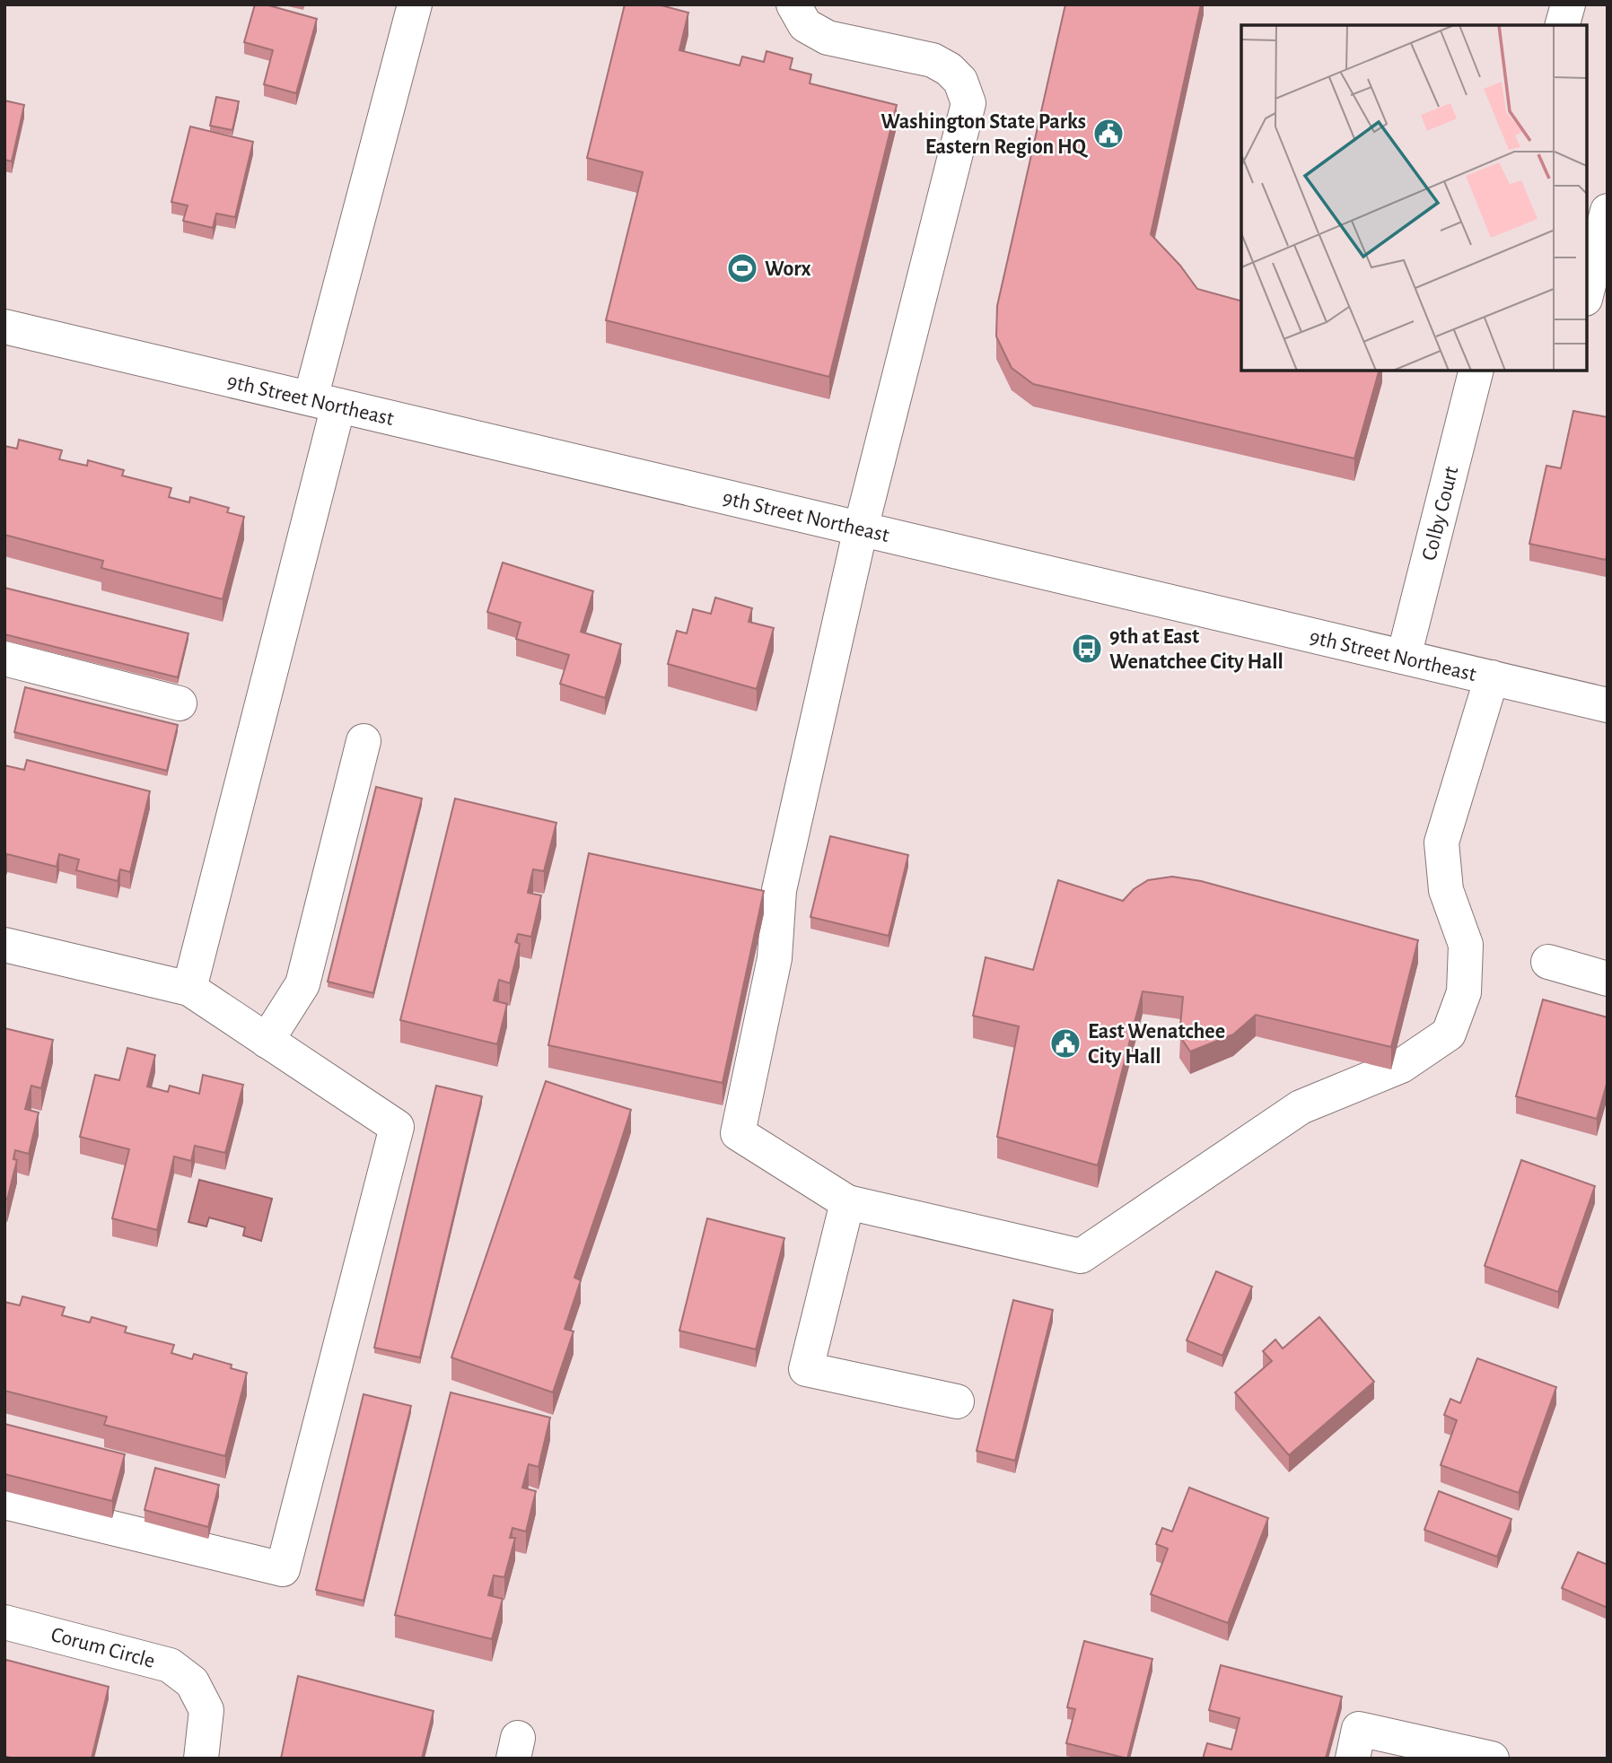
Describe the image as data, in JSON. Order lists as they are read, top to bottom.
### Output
{
  "streets": {
    "main road": ["9th Street Northeast", "Colby Court", "Corum Circle"]
  },
  "crossings": [
    ["9th Street Northeast", "Colby Court"]
  ],
  "places": {
    "public building": ["Washington State Parks Eastern Region HQ", "East Wenatchee City Hall"],
    "sports": ["Worx"],
    "bus stop": ["9th at East Wenatchee City Hall"]
  }
}
